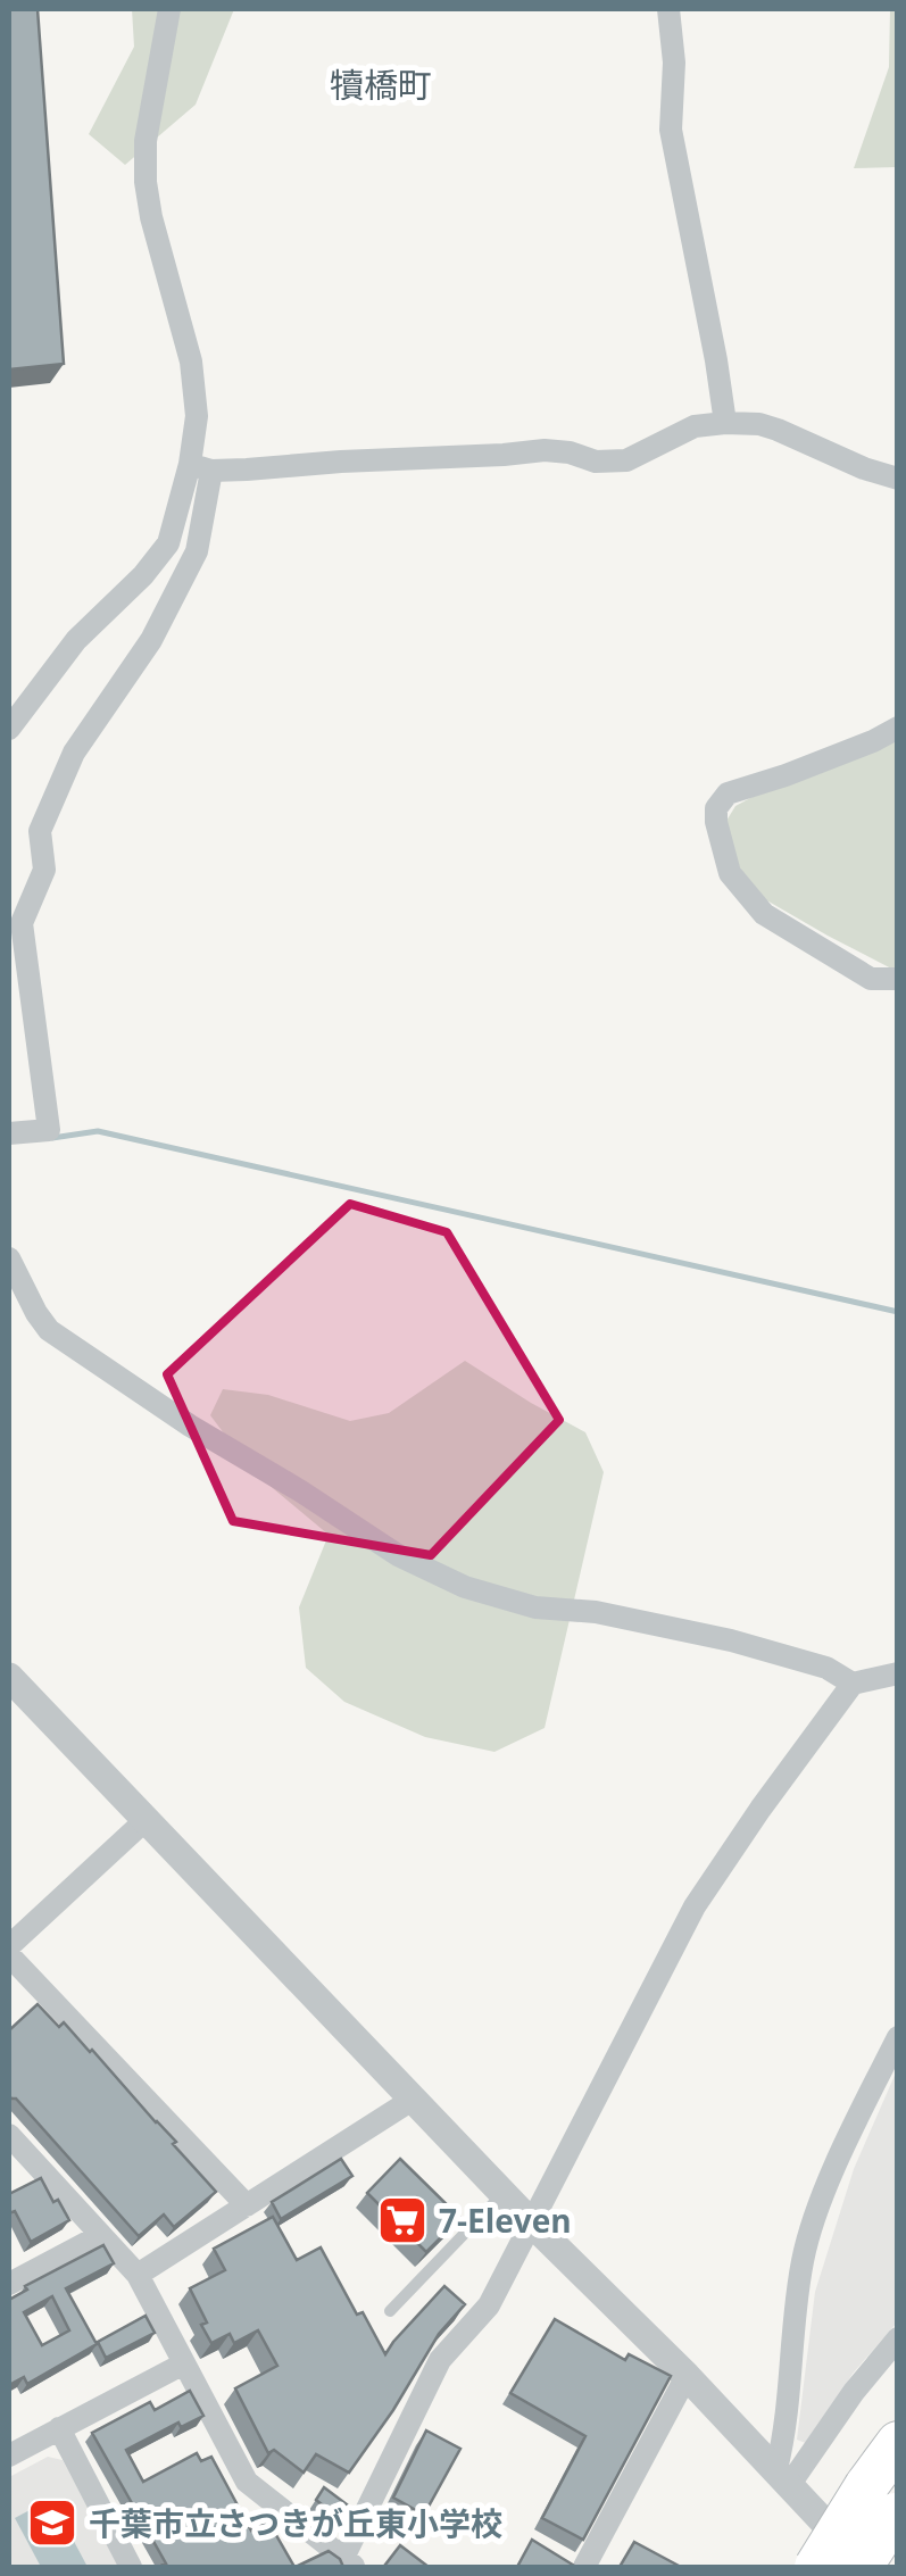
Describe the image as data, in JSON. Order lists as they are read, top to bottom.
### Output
{
  "districts": ["犢橋町"],
  "places": {
    "supermarket": ["7-Eleven"],
    "school or university": ["千葉市立さつきが丘東小学校"]
  }
}
